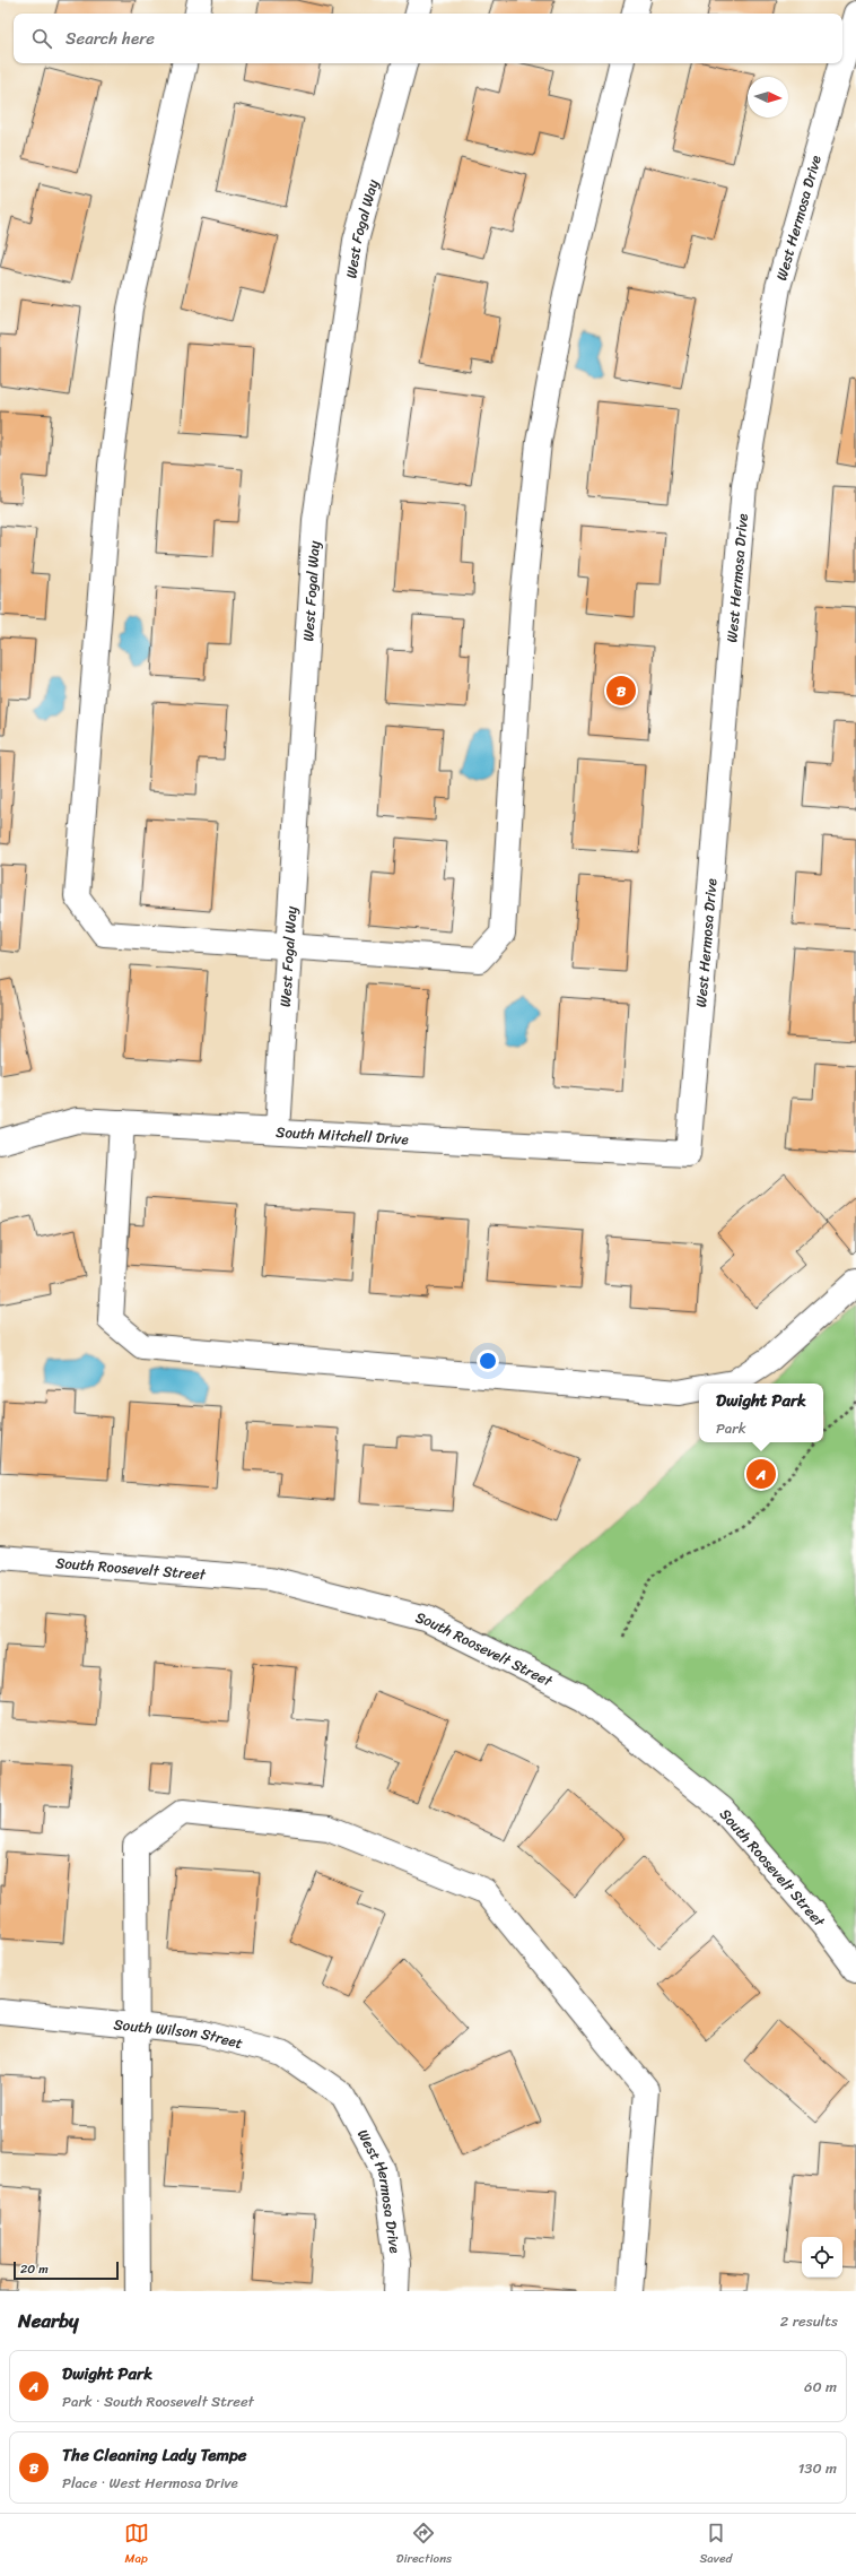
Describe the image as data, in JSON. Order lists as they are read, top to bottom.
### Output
{
  "streets": {
    "street": [
      "West Hermosa Drive",
      "West Fogal Way",
      "South Mitchell Drive",
      "South Roosevelt Street",
      "South Wilson Street"
    ]
  },
  "crossings": [
    ["West Hermosa Drive", "South Mitchell Drive"],
    ["West Hermosa Drive", "South Wilson Street"],
    ["West Fogal Way", "South Mitchell Drive"]
  ],
  "scale_bar": "20 m",
  "north": "right",
  "page": {
    "search": "Search here",
    "pins": ["B", "A"],
    "popup": ["Dwight Park", "Park"],
    "scale": "20 m",
    "heading": ["Nearby", "2 results"],
    "list": [
      {
        "mark": "A",
        "name": "Dwight Park",
        "note": "Park · South Roosevelt Street",
        "value": "60 m"
      },
      {
        "mark": "B",
        "name": "The Cleaning Lady Tempe",
        "note": "Place · West Hermosa Drive",
        "value": "130 m"
      }
    ],
    "nav": ["Map", "Directions", "Saved"]
  }
}
